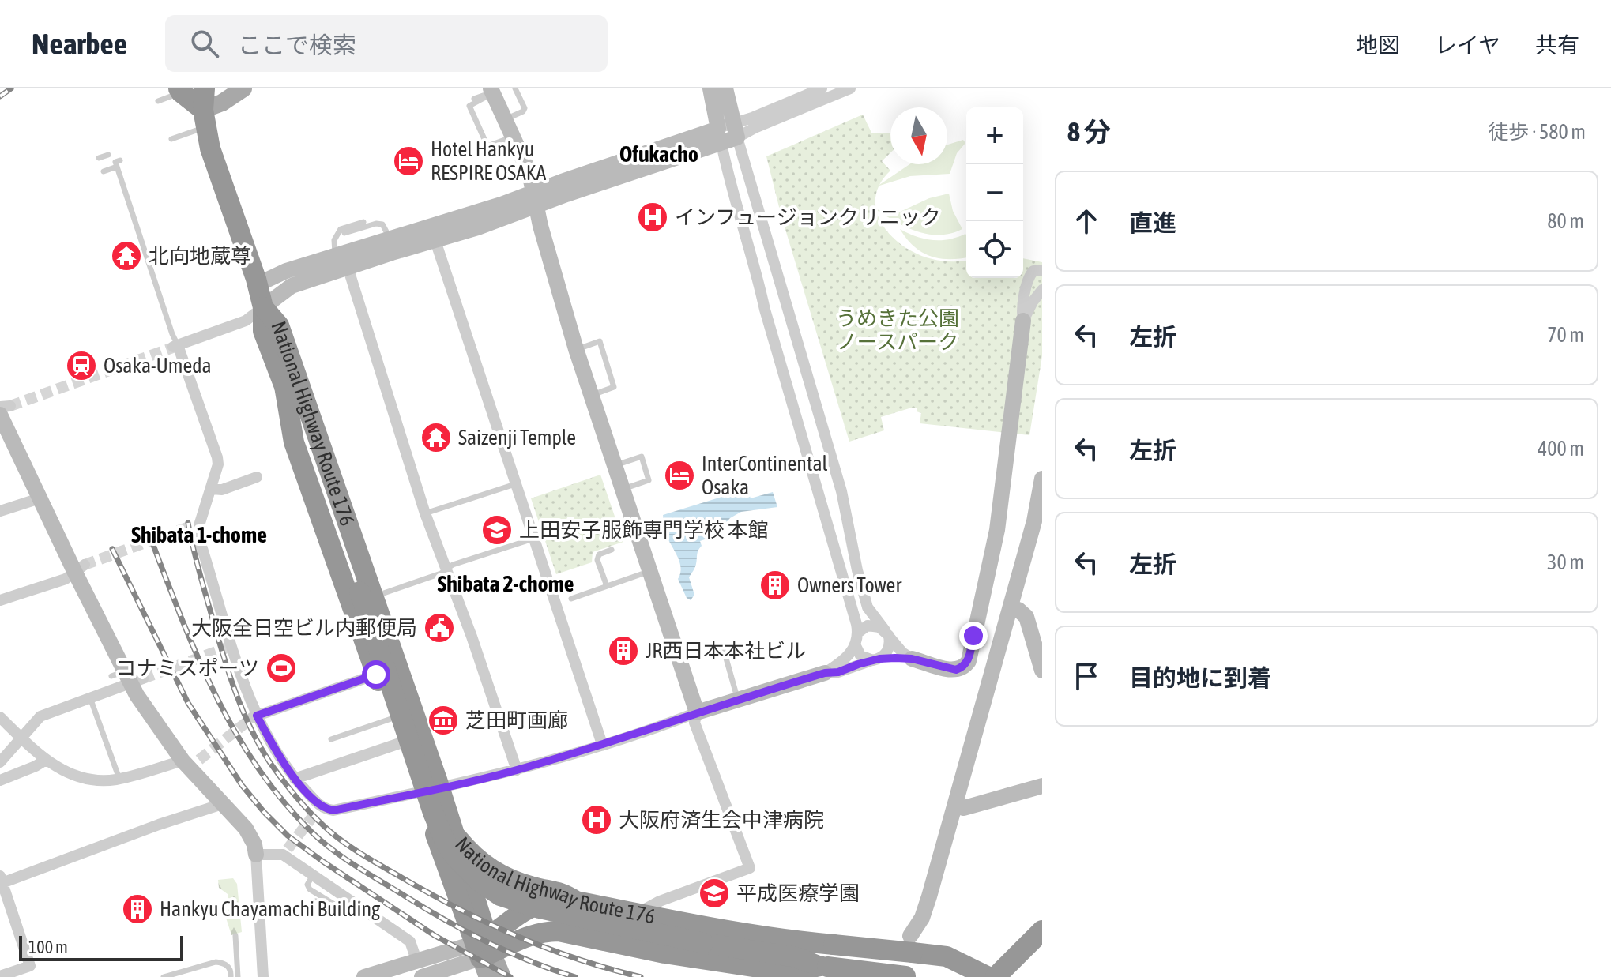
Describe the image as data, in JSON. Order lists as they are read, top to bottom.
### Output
{
  "streets": {
    "highway": ["National Highway Route 176"]
  },
  "districts": ["Ofukacho", "Shibata 1-chome", "Shibata 2-chome"],
  "parks": ["うめきた公園 ノースパーク"],
  "places": {
    "hotel": ["Hotel Hankyu RESPIRE OSAKA", "InterContinental Osaka"],
    "hospital": ["インフュージョンクリニック", "大阪府済生会中津病院"],
    "temple": ["北向地蔵尊", "Saizenji Temple"],
    "station": ["Osaka-Umeda"],
    "school or university": ["上田安子服飾専門学校 本館", "平成医療学園"],
    "building": ["Owners Tower", "JR西日本本社ビル", "Hankyu Chayamachi Building"],
    "public building": ["大阪全日空ビル内郵便局"],
    "sports": ["コナミスポーツ"],
    "museum": ["芝田町画廊"]
  },
  "scale_bar": "100 m",
  "north": "bottom",
  "page": {
    "header": "Nearbee",
    "search": "ここで検索",
    "nav": ["地図", "レイヤ", "共有"],
    "heading": ["8 分", "徒歩 · 580 m"],
    "map_buttons": ["+", "−"],
    "list": [
      ["直進", "80 m"],
      ["左折", "70 m"],
      ["左折", "400 m"],
      ["左折", "30 m"],
      "目的地に到着"
    ],
    "scale": "100 m"
  }
}
